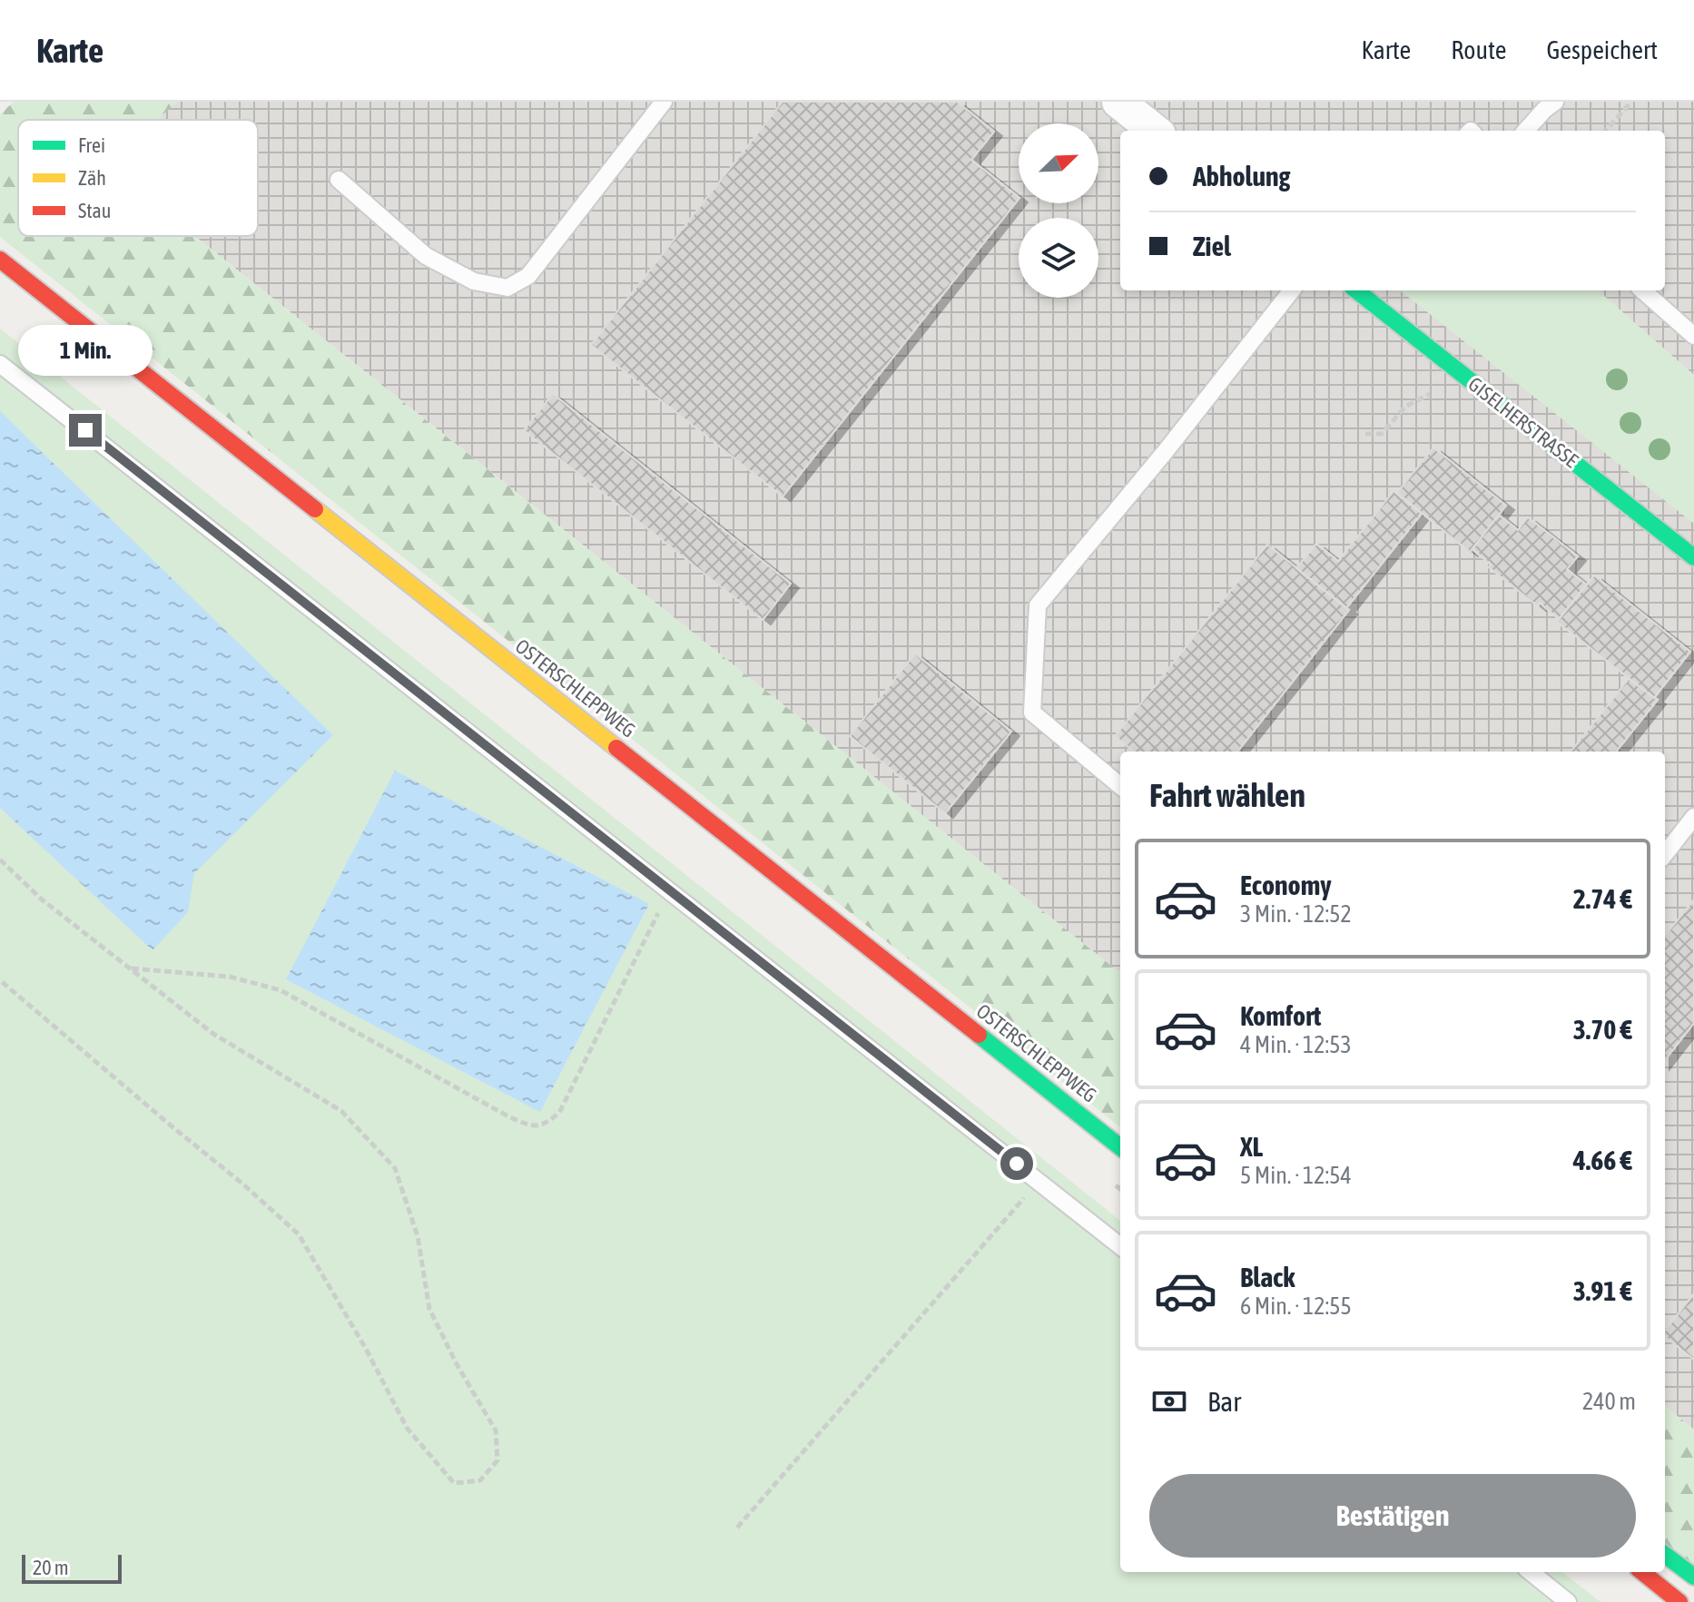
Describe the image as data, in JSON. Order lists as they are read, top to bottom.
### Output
{
  "streets": {
    "street": ["GISELHERSTRASSE", "OSTERSCHLEPPWEG"]
  },
  "legend": ["Frei", "Zäh", "Stau"],
  "scale_bar": "20 m",
  "north": "top right",
  "page": {
    "header": "Karte",
    "nav": ["Karte", "Route", "Gespeichert"],
    "banner": ["Abholung", "Ziel"],
    "bubble": "1 Min.",
    "heading": "Fahrt wählen",
    "list": [
      {
        "name": "Economy",
        "note": "3 Min. · 12:52",
        "value": "2.74 €"
      },
      {
        "name": "Komfort",
        "note": "4 Min. · 12:53",
        "value": "3.70 €"
      },
      {
        "name": "XL",
        "note": "5 Min. · 12:54",
        "value": "4.66 €"
      },
      {
        "name": "Black",
        "note": "6 Min. · 12:55",
        "value": "3.91 €"
      }
    ],
    "pay": ["Bar", "240 m"],
    "buttons": "Bestätigen",
    "scale": "20 m"
  }
}
